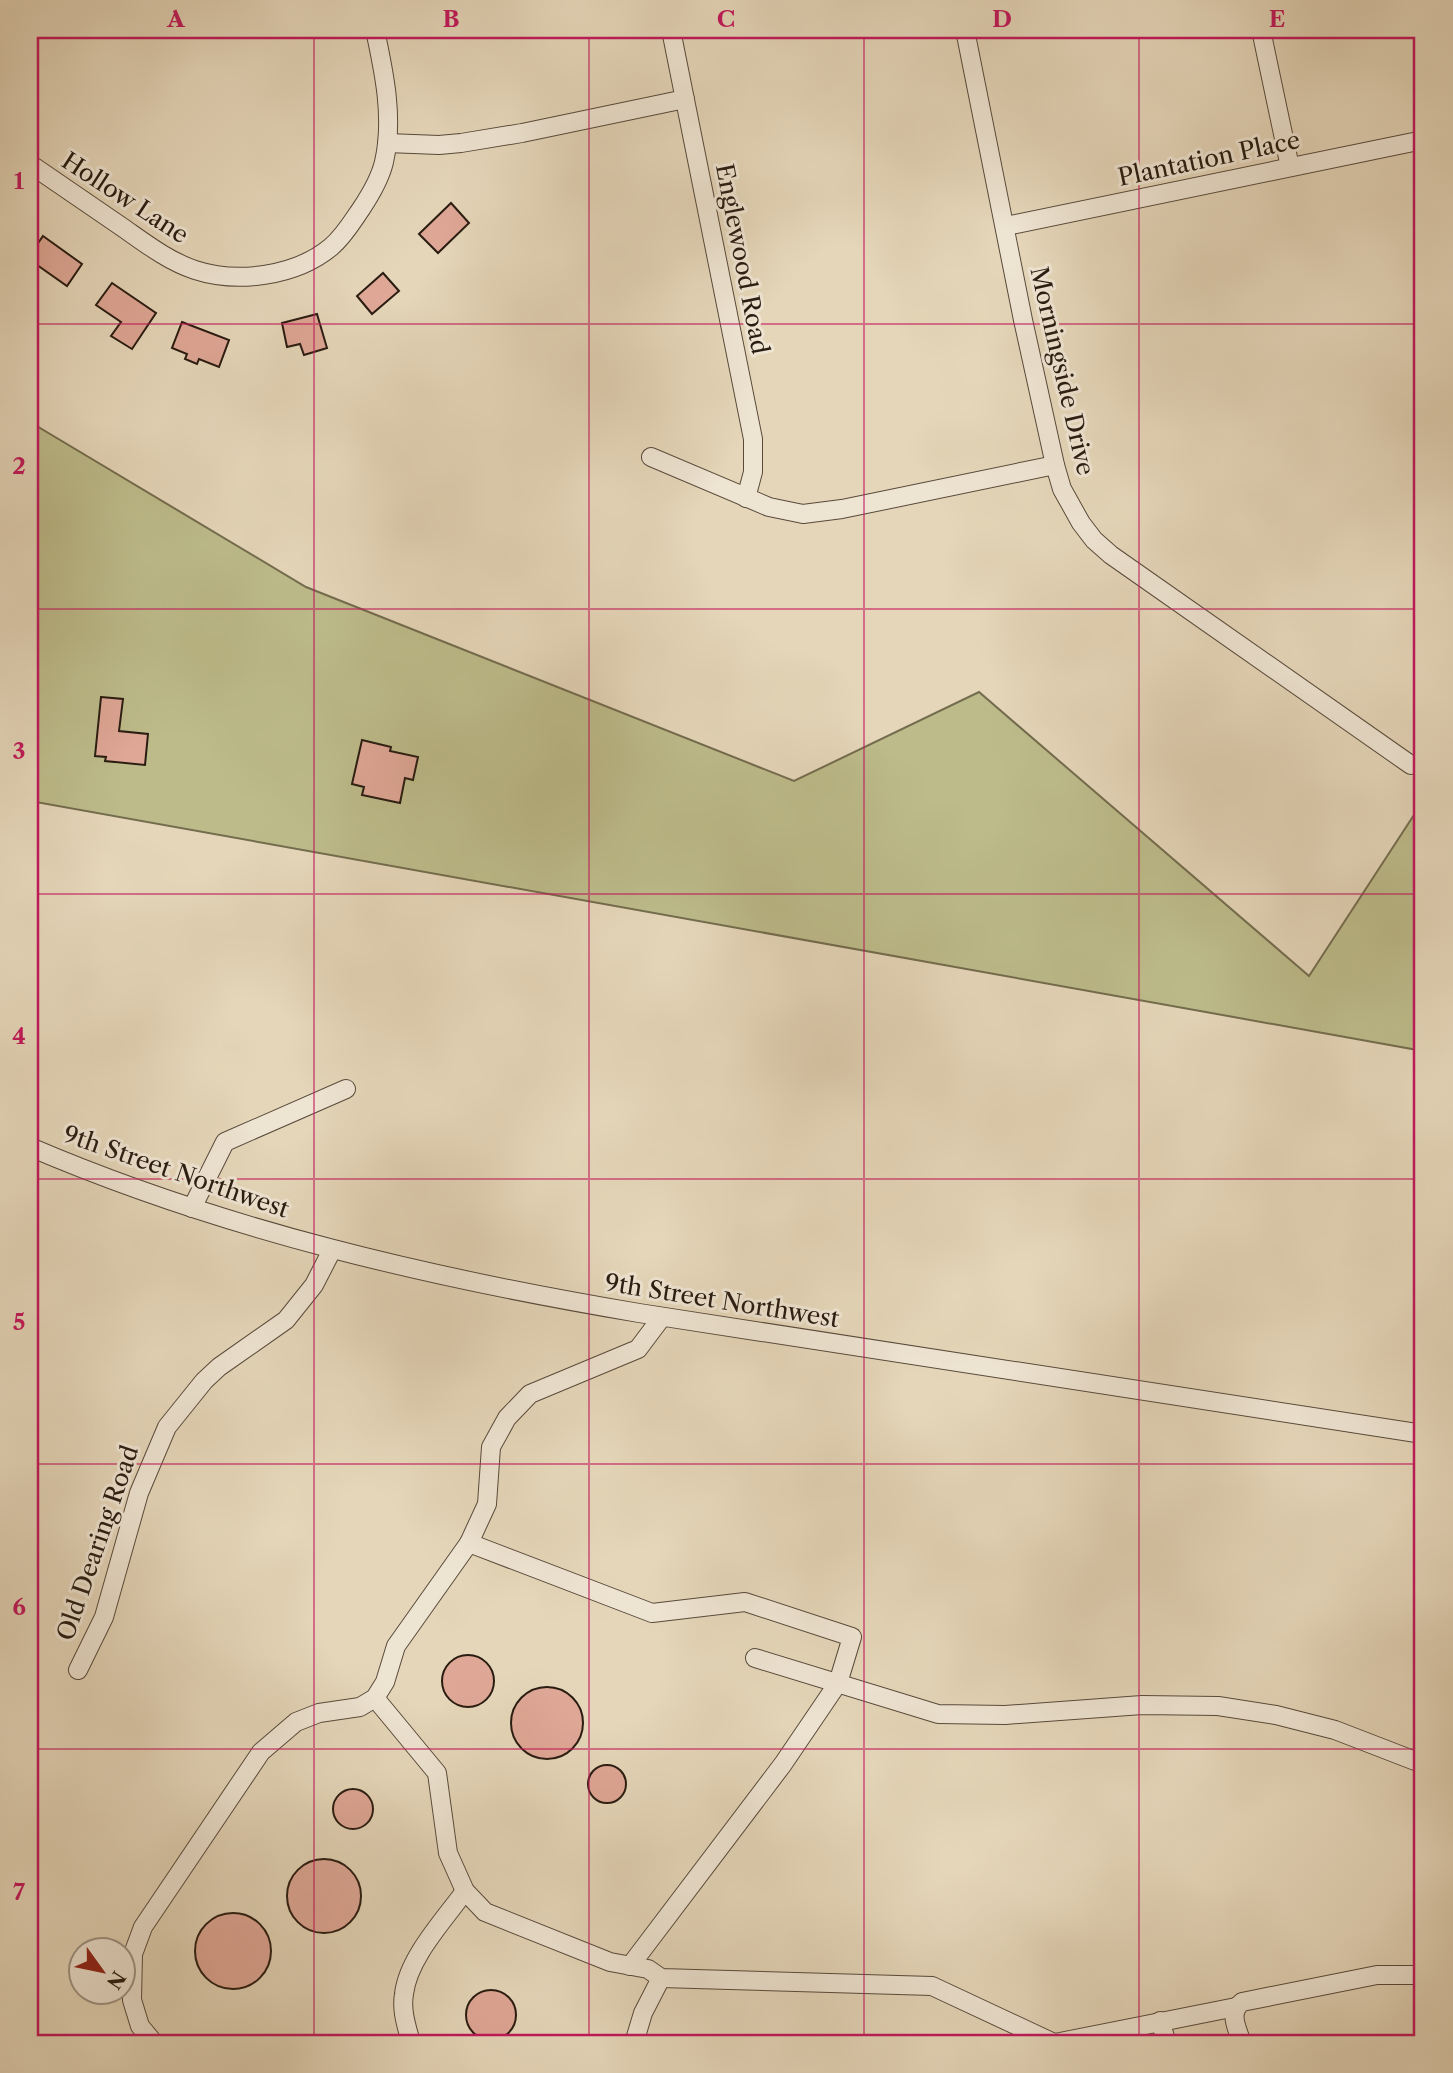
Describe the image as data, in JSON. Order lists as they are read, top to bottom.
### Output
{
  "streets": {
    "street": [
      "Plantation Place",
      "Hollow Lane",
      "Englewood Road",
      "Morningside Drive",
      "9th Street Northwest",
      "Old Dearing Road"
    ]
  },
  "crossings": [
    ["Plantation Place", "Morningside Drive"],
    ["9th Street Northwest", "Old Dearing Road"]
  ],
  "north": "bottom right",
  "grid": {
    "columns": [
      "A",
      "B",
      "C",
      "D",
      "E"
    ],
    "rows": [
      "1",
      "2",
      "3",
      "4",
      "5",
      "6",
      "7"
    ]
  }
}
